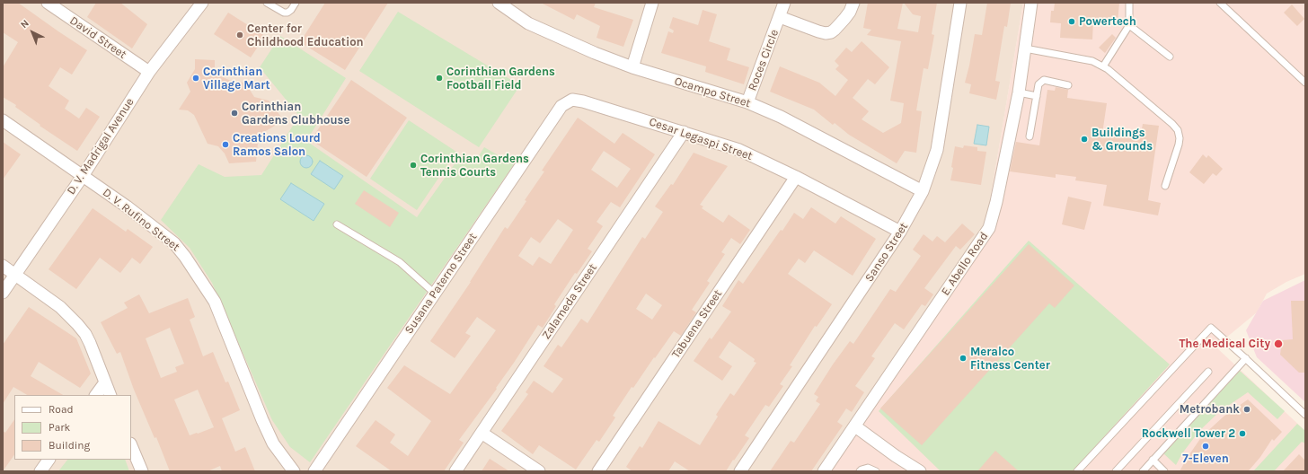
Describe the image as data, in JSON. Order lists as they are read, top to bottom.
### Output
{
  "streets": {
    "street": [
      "David Street",
      "Roces Circle",
      "Ocampo Street",
      "Cesar Legaspi Street",
      "D. V. Madrigal Avenue",
      "D. V. Rufino Street",
      "Sanso Street",
      "E. Abello Road",
      "Susana Paterno Street",
      "Zalameda Street",
      "Tabuena Street"
    ]
  },
  "crossings": [
    ["David Street", "D. V. Madrigal Avenue"],
    ["Roces Circle", "Ocampo Street"],
    ["Ocampo Street", "Sanso Street"],
    ["Cesar Legaspi Street", "Sanso Street"],
    ["Cesar Legaspi Street", "Susana Paterno Street"],
    ["Cesar Legaspi Street", "Zalameda Street"],
    ["Cesar Legaspi Street", "Tabuena Street"],
    ["D. V. Madrigal Avenue", "D. V. Rufino Street"]
  ],
  "places": [
    "Powertech",
    "Center for Childhood Education",
    "Corinthian Village Mart",
    "Corinthian Gardens Football Field",
    "Corinthian Gardens Clubhouse",
    "Buildings & Grounds",
    "Creations Lourd Ramos Salon",
    "Corinthian Gardens Tennis Courts",
    "The Medical City",
    "Meralco Fitness Center",
    "Metrobank",
    "Rockwell Tower 2",
    "7-Eleven"
  ],
  "legend": ["Road", "Park", "Building"],
  "north": "top left"
}
